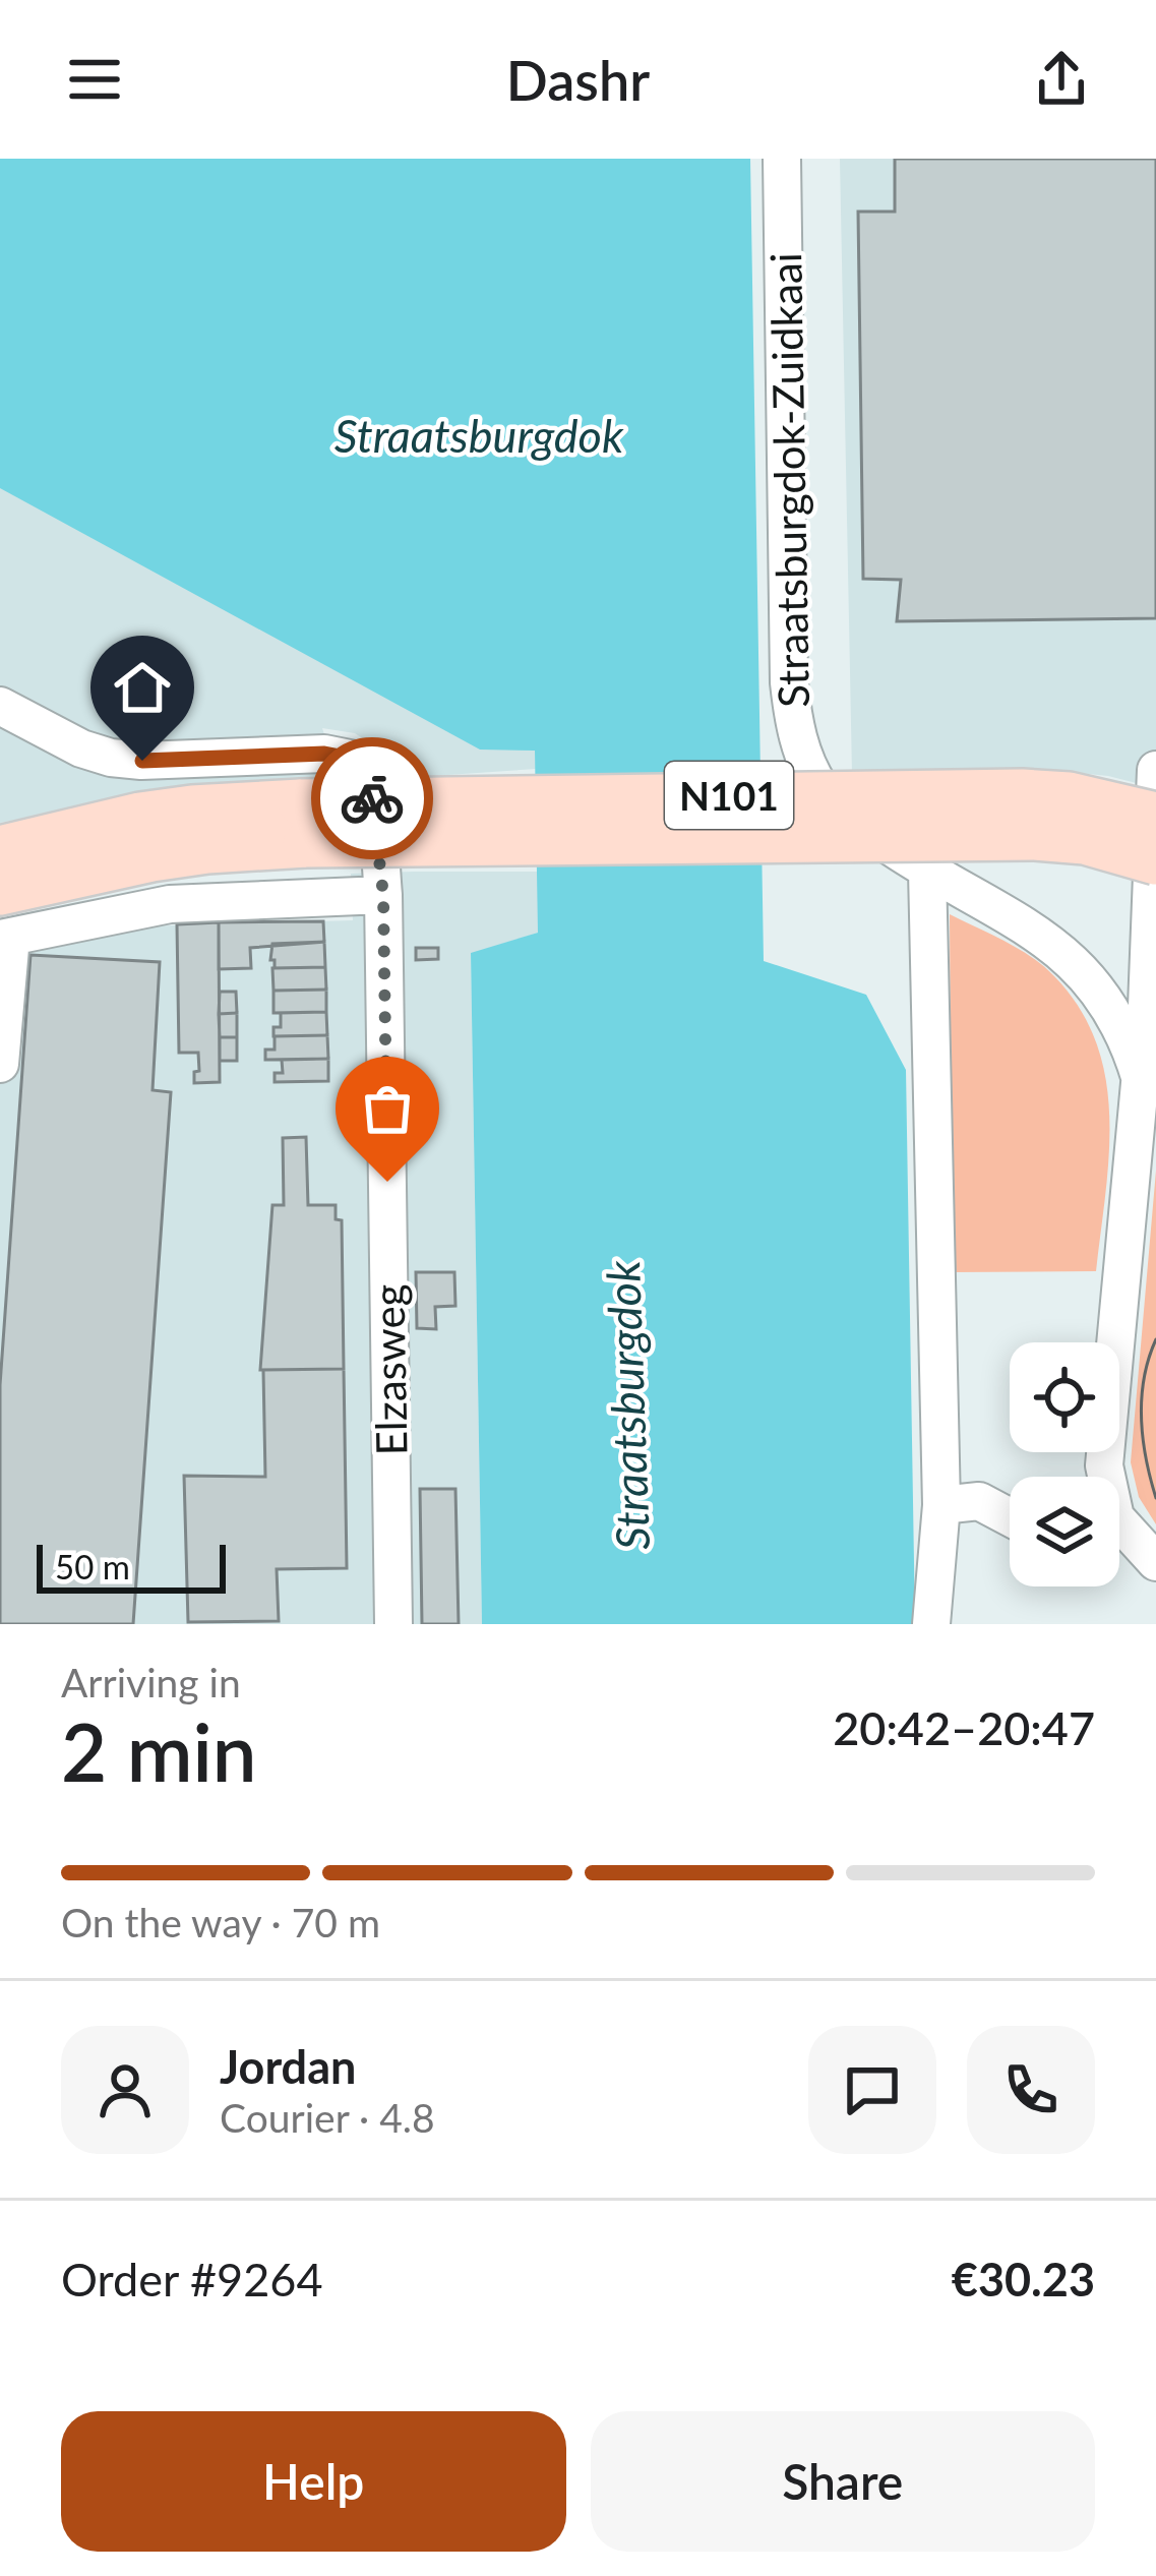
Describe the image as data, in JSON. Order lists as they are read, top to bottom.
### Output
{
  "streets": {
    "main road": ["N101"],
    "street": ["Straatsburgdok-Zuidkaai", "Elzasweg"]
  },
  "water": ["Straatsburgdok"],
  "scale_bar": "50 m",
  "page": {
    "header": "Dashr",
    "scale": "50 m",
    "heading": ["2 min", "Arriving in", "20:42–20:47"],
    "panel": [
      "Jordan",
      "Courier · 4.8",
      "Order #9264",
      "€30.23"
    ],
    "bar": "On the way · 70 m",
    "buttons": ["Help", "Share"]
  }
}
